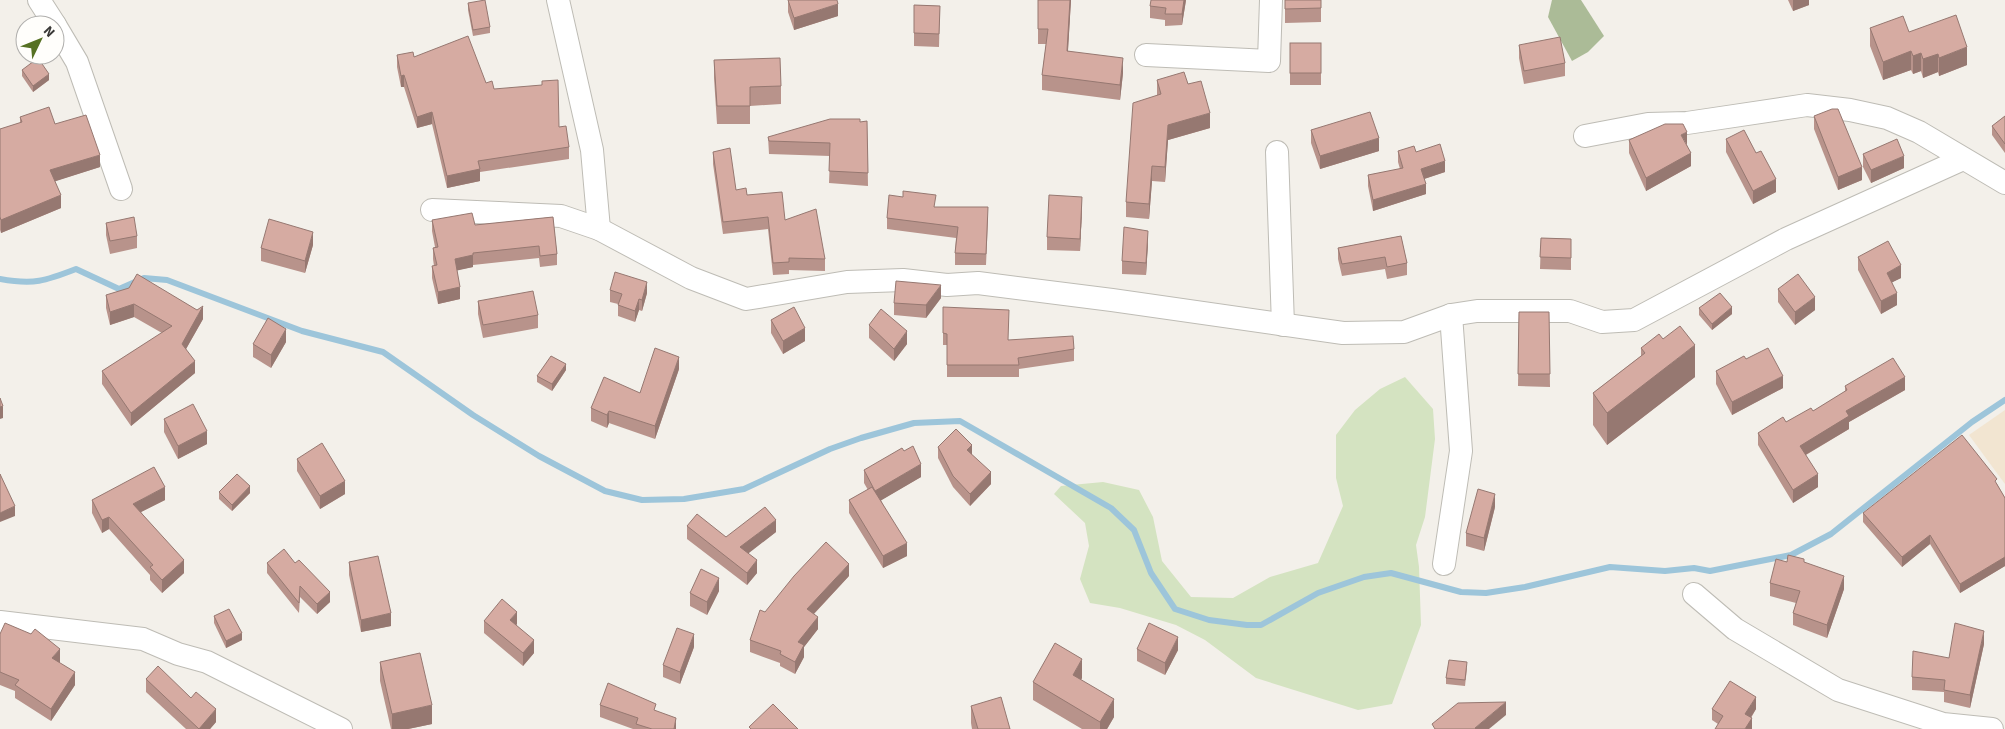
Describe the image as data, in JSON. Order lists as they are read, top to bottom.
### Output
{
  "north": "top right"
}
